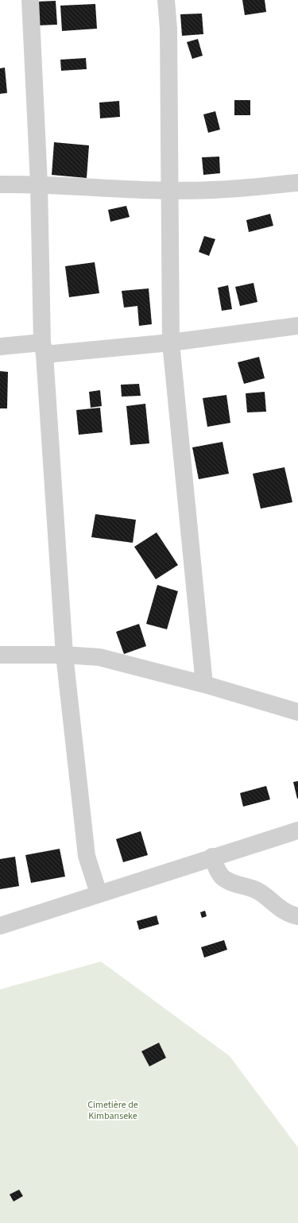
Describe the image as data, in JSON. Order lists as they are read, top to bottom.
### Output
{
  "parks": ["Cimetière de Kimbanseke"]
}
